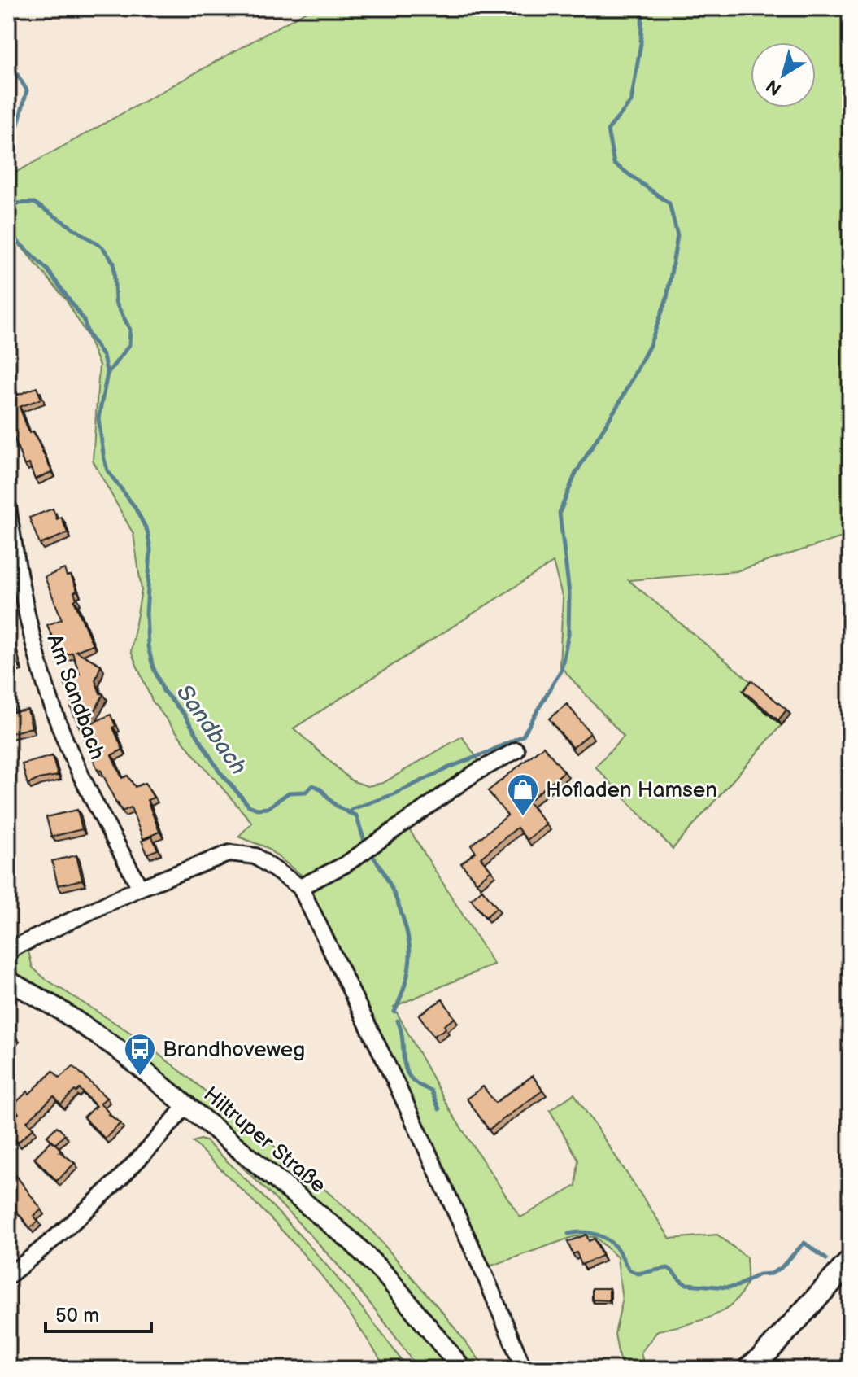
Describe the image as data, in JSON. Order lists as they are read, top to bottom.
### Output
{
  "streets": {
    "street": ["Am Sandbach", "Hiltruper Straße"]
  },
  "water": ["Sandbach"],
  "places": {
    "shop": ["Hofladen Hamsen"],
    "bus stop": ["Brandhoveweg"]
  },
  "scale_bar": "50 m",
  "north": "bottom left"
}
